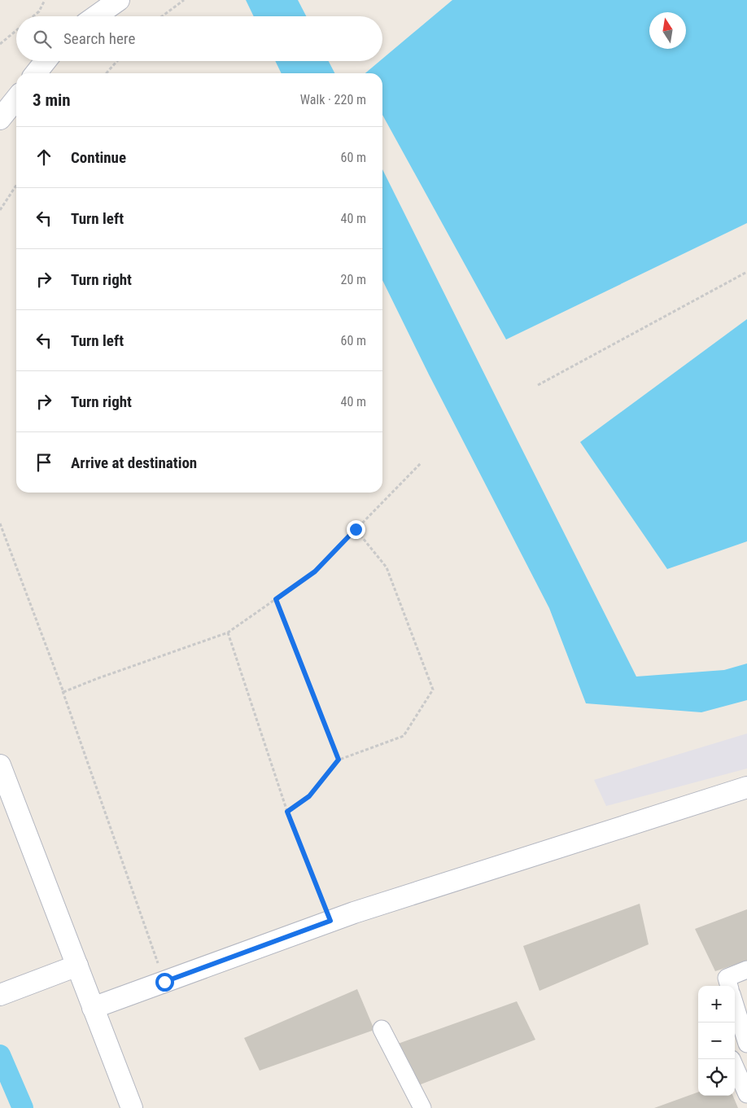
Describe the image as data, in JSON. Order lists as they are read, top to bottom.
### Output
{
  "north": "top",
  "page": {
    "search": "Search here",
    "heading": ["3 min", "Walk · 220 m"],
    "list": [
      ["Continue", "60 m"],
      ["Turn left", "40 m"],
      ["Turn right", "20 m"],
      ["Turn left", "60 m"],
      ["Turn right", "40 m"],
      "Arrive at destination"
    ],
    "map_buttons": ["+", "−"]
  }
}
